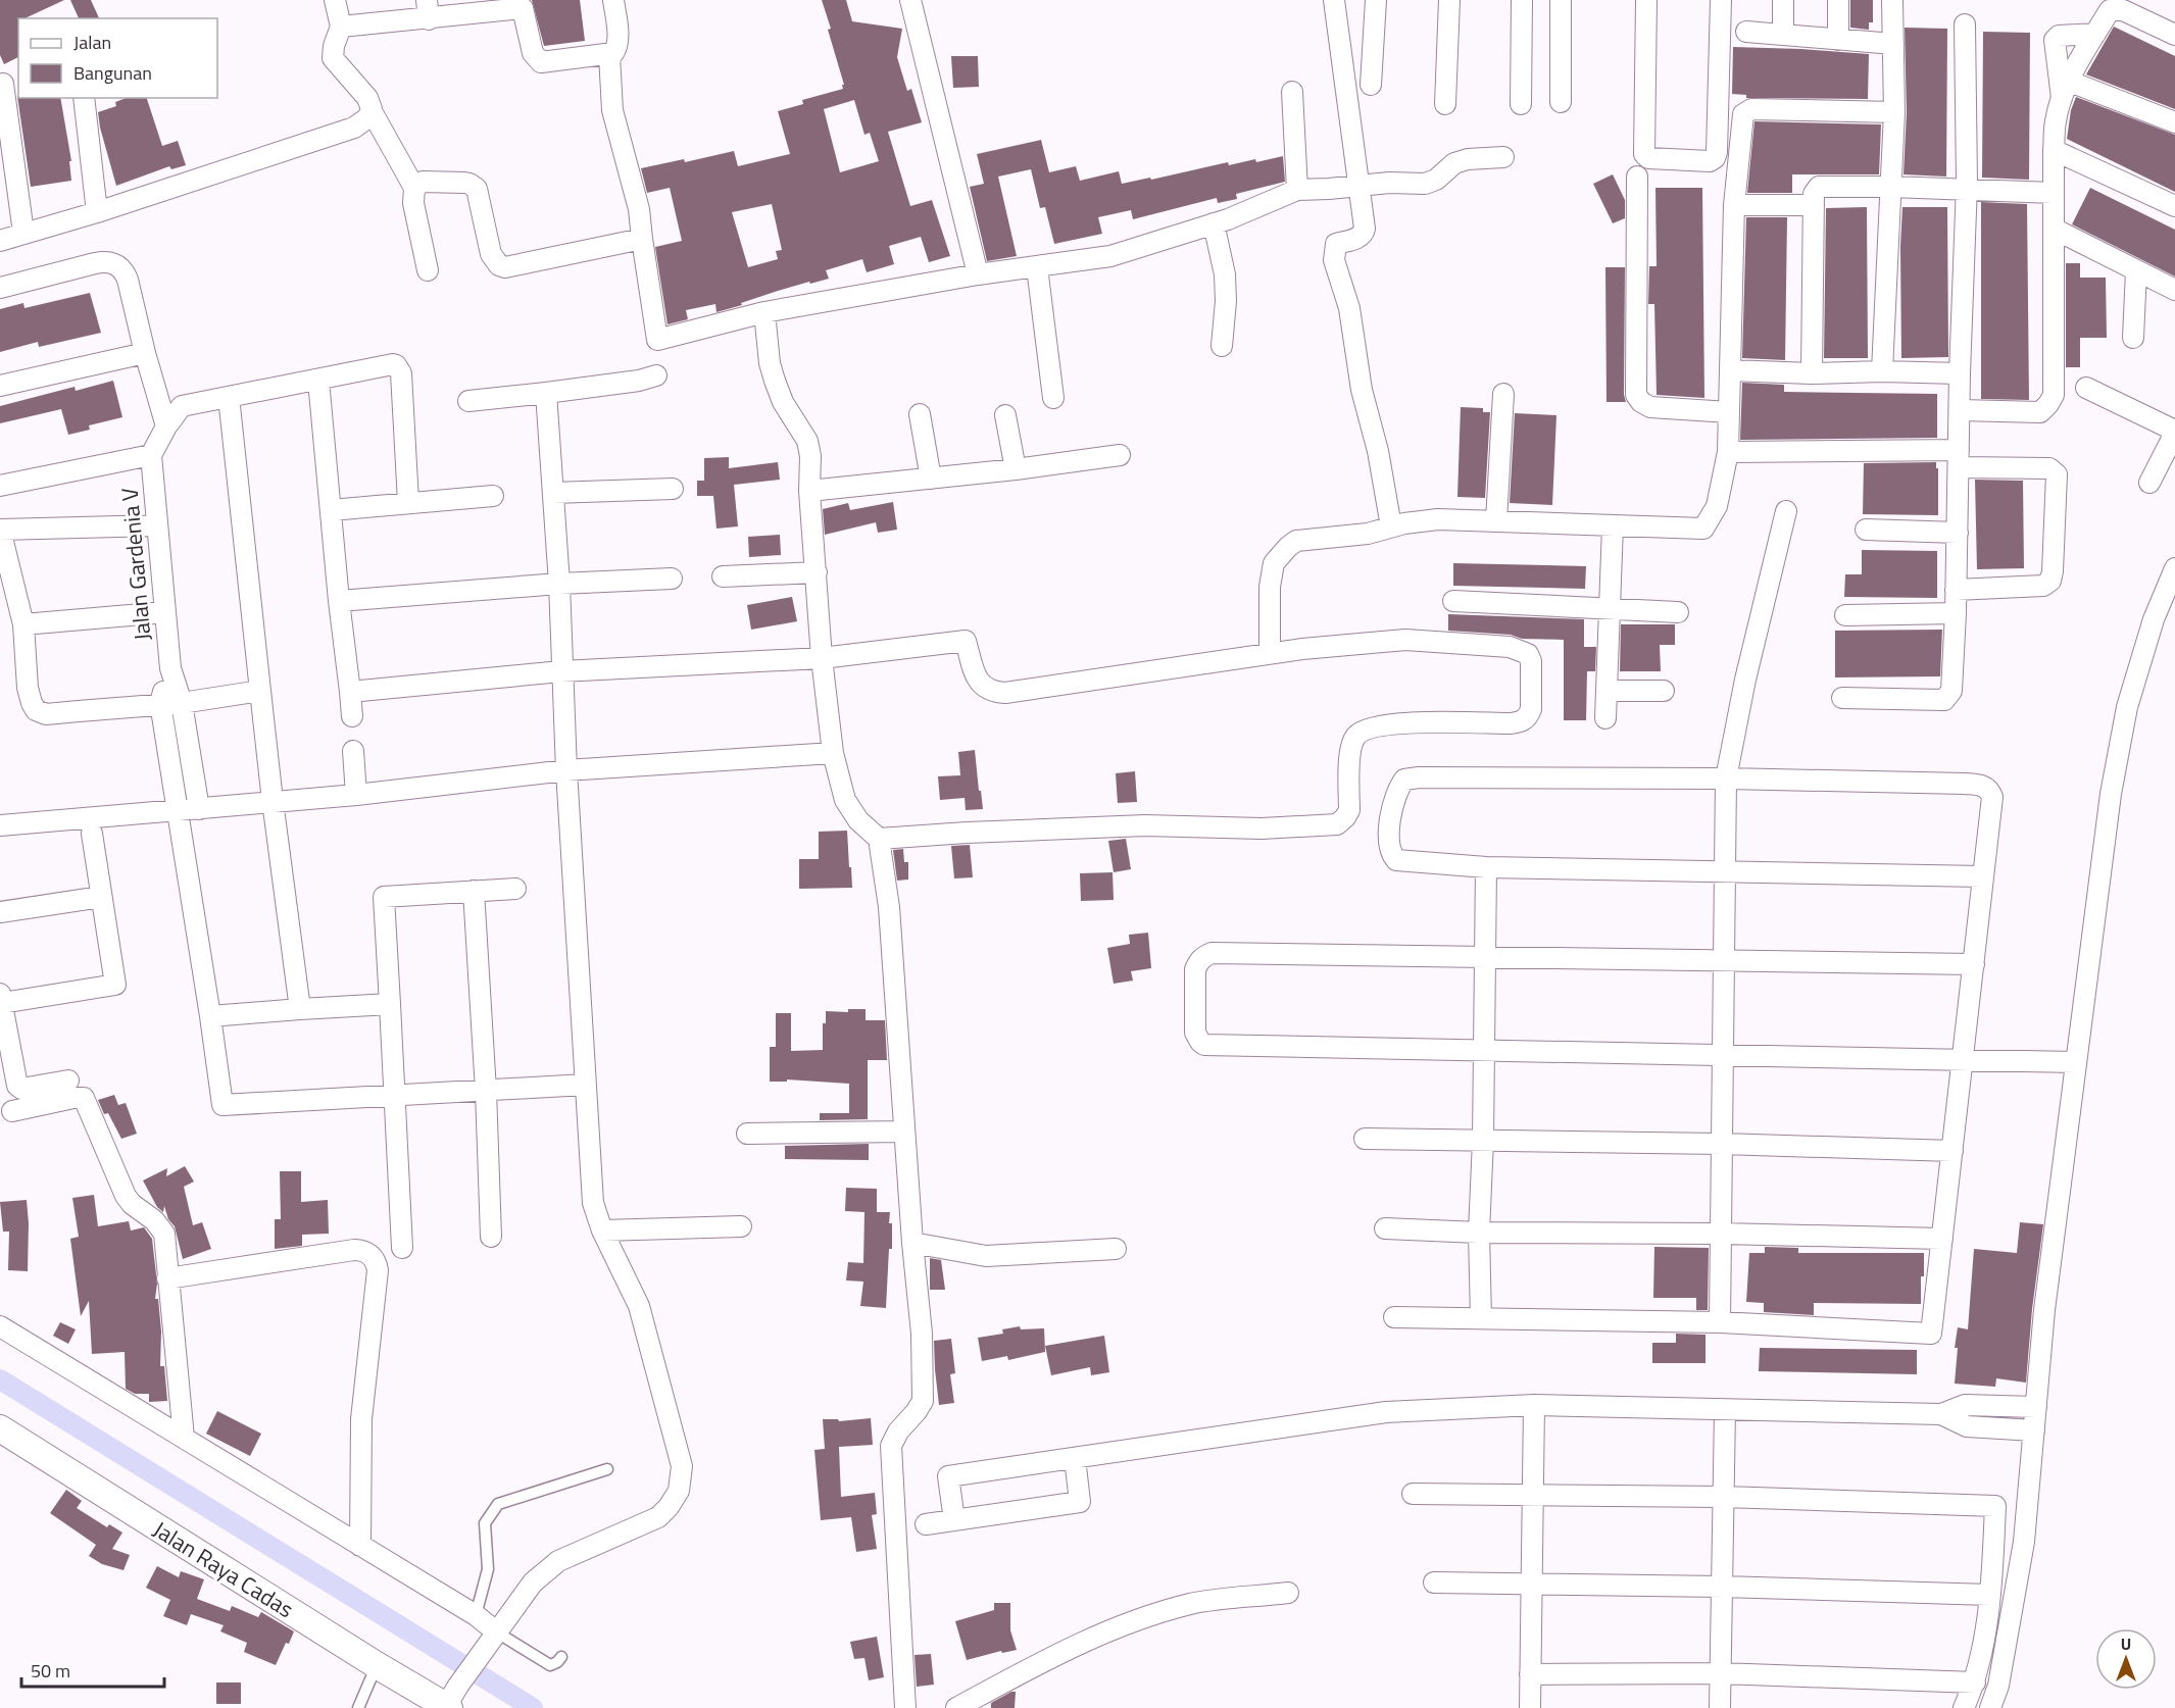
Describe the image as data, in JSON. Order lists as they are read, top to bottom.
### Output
{
  "streets": {
    "street": ["Jalan Gardenia V", "Jalan Raya Cadas"]
  },
  "legend": ["Jalan", "Bangunan"],
  "scale_bar": "50 m",
  "north": "top"
}
